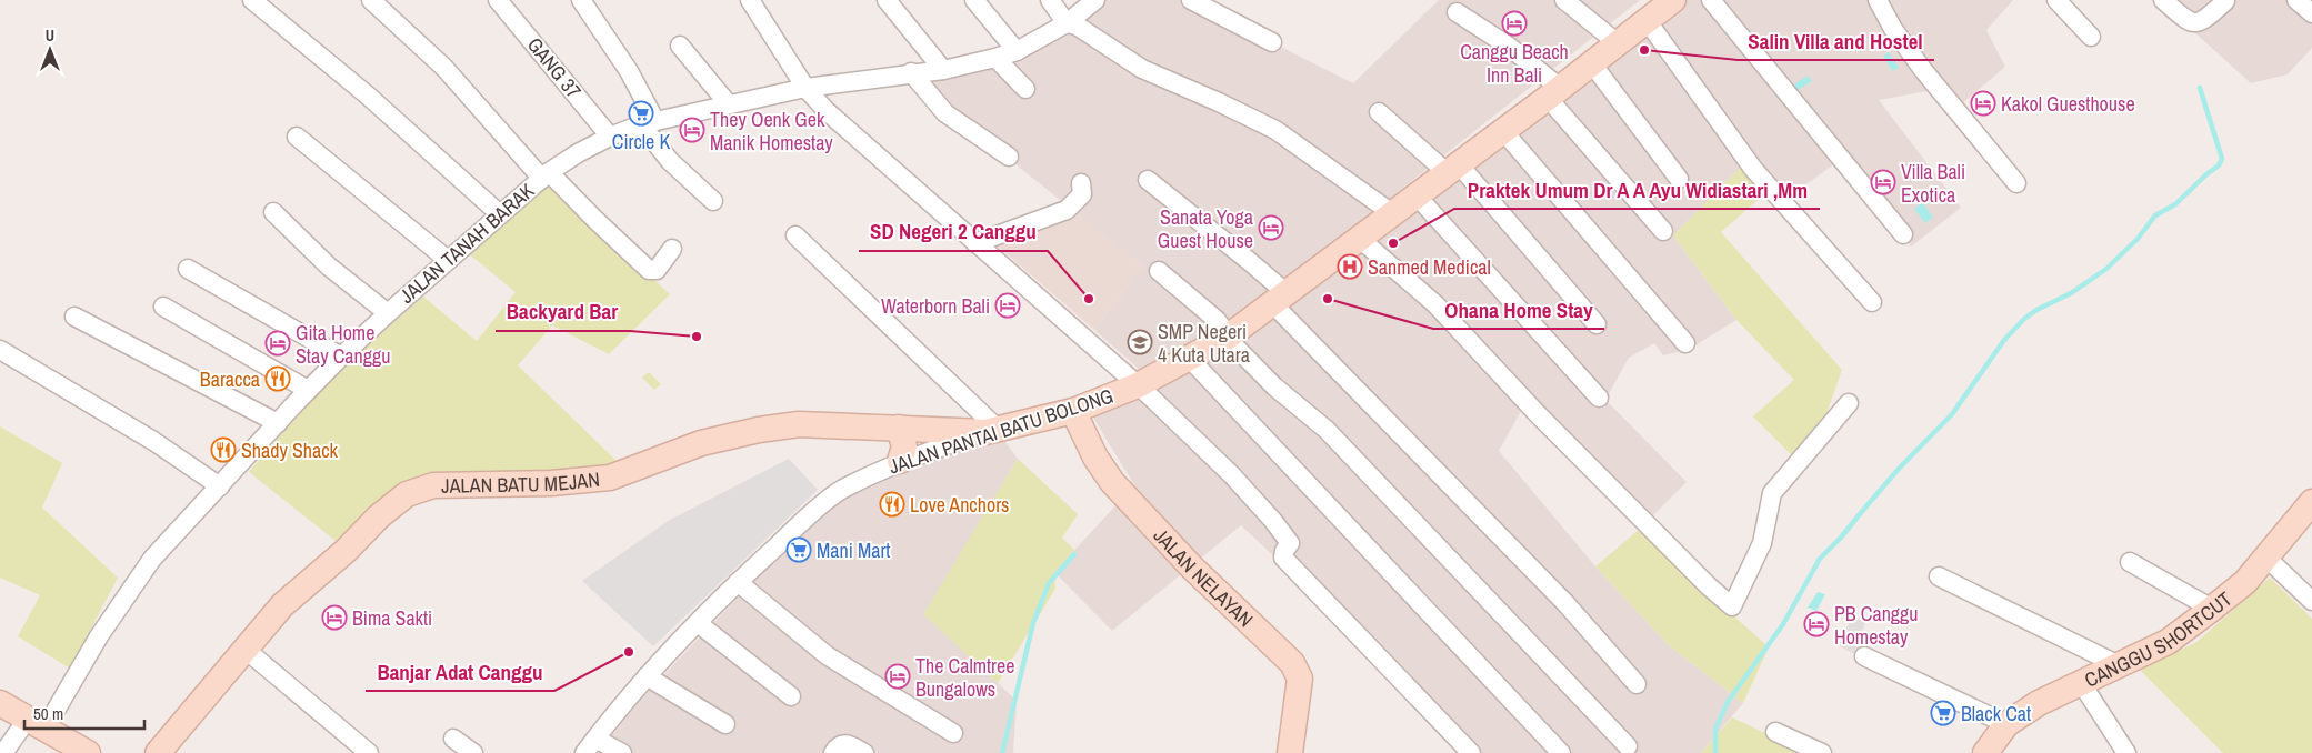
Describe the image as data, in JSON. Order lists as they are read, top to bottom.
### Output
{
  "streets": {
    "street": [
      "GANG 37",
      "JALAN TANAH BARAK",
      "JALAN PANTAI BATU BOLONG",
      "JALAN BATU MEJAN",
      "JALAN NELAYAN",
      "CANGGU SHORTCUT"
    ]
  },
  "crossings": [
    ["GANG 37", "JALAN TANAH BARAK"],
    ["JALAN PANTAI BATU BOLONG", "JALAN BATU MEJAN"],
    ["JALAN PANTAI BATU BOLONG", "JALAN NELAYAN"]
  ],
  "places": {
    "hotel": [
      "Canggu Beach Inn Bali",
      "Kakol Guesthouse",
      "They Oenk Gek Manik Homestay",
      "Villa Bali Exotica",
      "Sanata Yoga Guest House",
      "Waterborn Bali",
      "Gita Home Stay Canggu",
      "Bima Sakti",
      "PB Canggu Homestay",
      "The Calmtree Bungalows"
    ],
    "other": [
      "Salin Villa and Hostel",
      "Praktek Umum Dr A A Ayu Widiastari ,Mm",
      "SD Negeri 2 Canggu",
      "Ohana Home Stay",
      "Backyard Bar",
      "Banjar Adat Canggu"
    ],
    "supermarket": ["Circle K", "Mani Mart", "Black Cat"],
    "hospital": ["Sanmed Medical"],
    "school or university": ["SMP Negeri 4 Kuta Utara"],
    "restaurant": ["Baracca", "Shady Shack", "Love Anchors"]
  },
  "scale_bar": "50 m",
  "north": "top"
}
